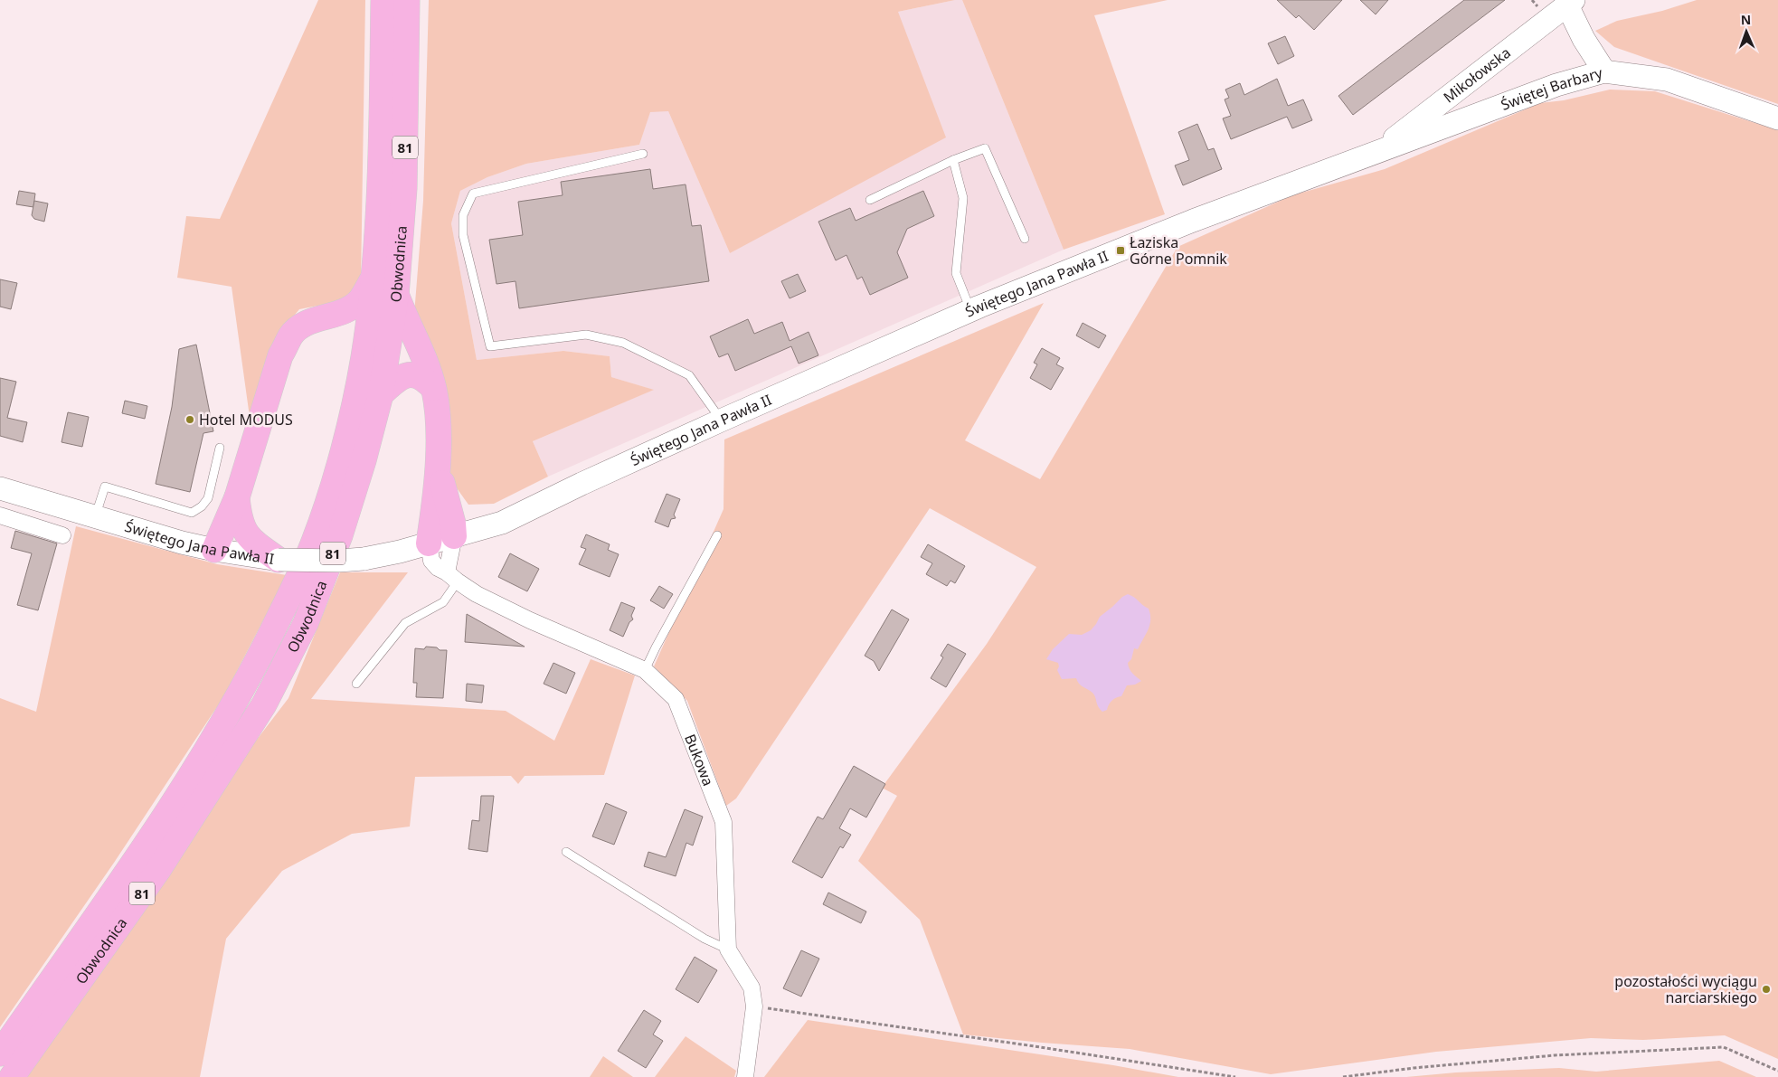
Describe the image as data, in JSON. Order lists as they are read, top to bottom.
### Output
{
  "streets": {
    "main road": ["81", "Obwodnica"],
    "street": [
      "Mikołowska",
      "Świętej Barbary",
      "Świętego Jana Pawła II",
      "Bukowa"
    ]
  },
  "crossings": [
    ["Mikołowska", "Świętej Barbary"],
    ["Mikołowska", "Świętego Jana Pawła II"],
    ["Świętej Barbary", "Świętego Jana Pawła II"],
    ["Świętego Jana Pawła II", "Bukowa"]
  ],
  "places": {
    "transit": ["Łaziska Górne Pomnik"],
    "other": ["Hotel MODUS", "pozostałości wyciągu narciarskiego"]
  },
  "north": "top"
}
